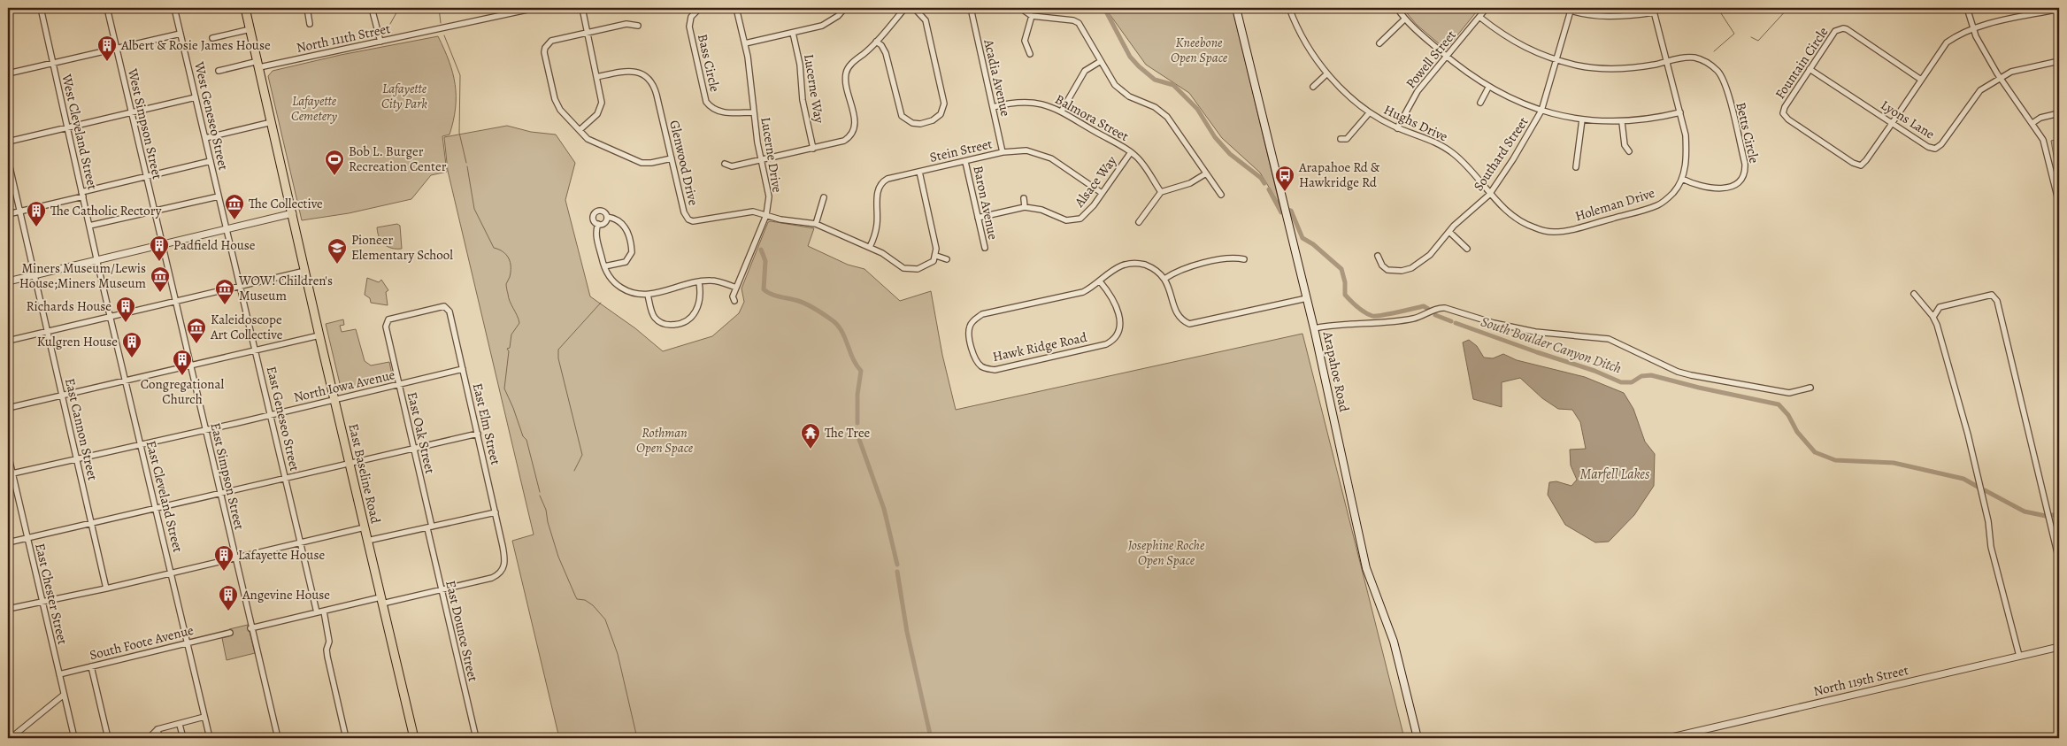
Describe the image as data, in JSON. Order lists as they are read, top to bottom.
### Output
{
  "streets": {
    "main road": ["Arapahoe Road", "East Baseline Road"],
    "street": [
      "North 111th Street",
      "Powell Street",
      "Bass Circle",
      "Fountain Circle",
      "Acadia Avenue",
      "Lucerne Way",
      "West Geneseo Street",
      "Balmora Street",
      "Lyons Lane",
      "Hughs Drive",
      "West Simpson Street",
      "West Cleveland Street",
      "Betts Circle",
      "Stein Street",
      "Southard Street",
      "Lucerne Drive",
      "Glenwood Drive",
      "Alsace Way",
      "Baron Avenue",
      "Holeman Drive",
      "Hawk Ridge Road",
      "North Iowa Avenue",
      "East Geneseo Street",
      "East Elm Street",
      "East Cannon Street",
      "East Oak Street",
      "East Simpson Street",
      "East Cleveland Street",
      "East Chester Street",
      "East Dounce Street",
      "South Foote Avenue",
      "North 119th Street"
    ]
  },
  "crossings": [
    ["North 111th Street", "East Baseline Road"],
    ["Powell Street", "Hughs Drive"],
    ["Powell Street", "Betts Circle"],
    ["Bass Circle", "Lucerne Drive"],
    ["Fountain Circle", "Lyons Lane"],
    ["Acadia Avenue", "Balmora Street"],
    ["Acadia Avenue", "Stein Street"],
    ["West Geneseo Street", "East Geneseo Street"],
    ["Balmora Street", "Alsace Way"],
    ["Hughs Drive", "Southard Street"],
    ["Hughs Drive", "Holeman Drive"],
    ["West Simpson Street", "East Simpson Street"],
    ["West Cleveland Street", "East Cleveland Street"],
    ["Betts Circle", "Southard Street"],
    ["Betts Circle", "Holeman Drive"],
    ["Stein Street", "Glenwood Drive"],
    ["Stein Street", "Alsace Way"],
    ["Stein Street", "Baron Avenue"],
    ["Southard Street", "Holeman Drive"],
    ["Lucerne Drive", "Glenwood Drive"],
    ["Alsace Way", "Baron Avenue"],
    ["North Iowa Avenue", "East Geneseo Street"],
    ["North Iowa Avenue", "East Elm Street"],
    ["North Iowa Avenue", "East Cannon Street"],
    ["North Iowa Avenue", "East Oak Street"],
    ["North Iowa Avenue", "East Baseline Road"],
    ["North Iowa Avenue", "East Simpson Street"],
    ["North Iowa Avenue", "East Cleveland Street"],
    ["North Iowa Avenue", "East Chester Street"],
    ["East Geneseo Street", "East Elm Street"],
    ["East Elm Street", "East Oak Street"],
    ["East Elm Street", "East Baseline Road"],
    ["East Elm Street", "East Dounce Street"],
    ["East Oak Street", "East Dounce Street"],
    ["East Cleveland Street", "South Foote Avenue"],
    ["East Chester Street", "South Foote Avenue"]
  ],
  "water": ["South Boulder Canyon Ditch", "Marfell Lakes"],
  "parks": [
    "Kneebone Open Space",
    "Lafayette City Park",
    "Lafayette Cemetery",
    "Rothman Open Space",
    "Josephine Roche Open Space"
  ],
  "places": {
    "building": [
      "Albert & Rosie James House",
      "The Catholic Rectory",
      "Padfield House",
      "Richards House",
      "Kulgren House",
      "Congregational Church",
      "Lafayette House",
      "Angevine House"
    ],
    "sports": ["Bob L. Burger Recreation Center"],
    "bus stop": ["Arapahoe Rd & Hawkridge Rd"],
    "museum": [
      "The Collective",
      "Miners Museum/Lewis House;Miners Museum",
      "WOW! Children's Museum",
      "Kaleidoscope Art Collective"
    ],
    "school or university": ["Pioneer Elementary School"],
    "temple": ["The Tree"]
  }
}
